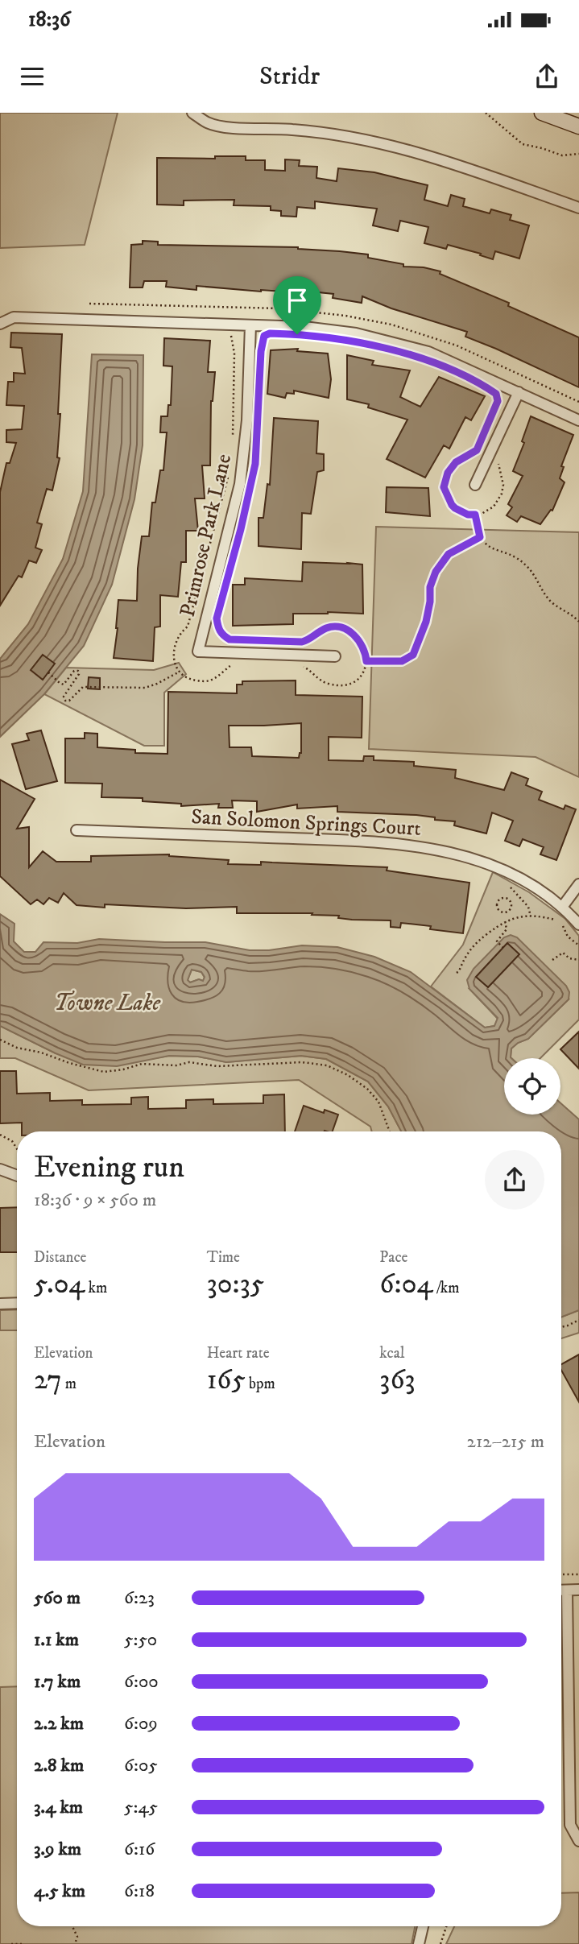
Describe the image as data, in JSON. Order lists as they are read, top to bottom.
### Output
{
  "streets": {
    "street": ["Primrose Park Lane", "San Solomon Springs Court"]
  },
  "water": ["Towne Lake"],
  "page": {
    "status": "18:36",
    "header": "Stridr",
    "heading": ["Evening run", "18:36 · 9 × 560 m"],
    "stats": [
      ["Distance", "5.04 km"],
      ["Time", "30:35"],
      ["Pace", "6:04 /km"],
      ["Elevation", "27 m"],
      ["Heart rate", "165 bpm"],
      ["kcal", "363"]
    ],
    "chart": ["Elevation", "212–215 m"],
    "list": [
      {
        "name": "560 m",
        "note": "6:23"
      },
      {
        "name": "1.1 km",
        "note": "5:50"
      },
      {
        "name": "1.7 km",
        "note": "6:00"
      },
      {
        "name": "2.2 km",
        "note": "6:09"
      },
      {
        "name": "2.8 km",
        "note": "6:05"
      },
      {
        "name": "3.4 km",
        "note": "5:45"
      },
      {
        "name": "3.9 km",
        "note": "6:16"
      },
      {
        "name": "4.5 km",
        "note": "6:18"
      }
    ]
  }
}
